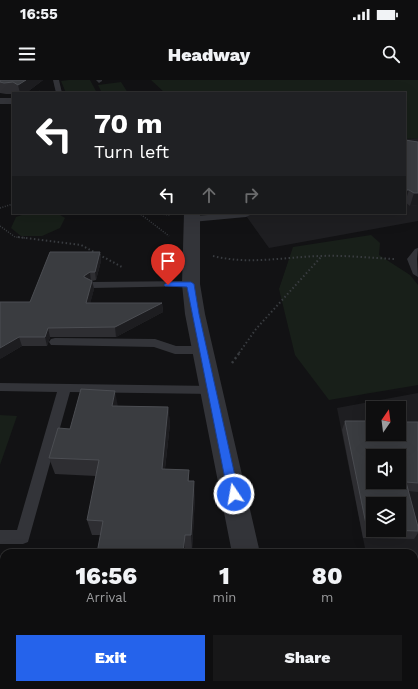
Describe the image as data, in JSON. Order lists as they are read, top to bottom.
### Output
{
  "north": "top",
  "page": {
    "status": "16:55",
    "header": "Headway",
    "turn": ["70 m", "Turn left"],
    "eta": [
      "16:56",
      "Arrival",
      "1",
      "min",
      "80",
      "m"
    ],
    "buttons": ["Exit", "Share"]
  }
}
